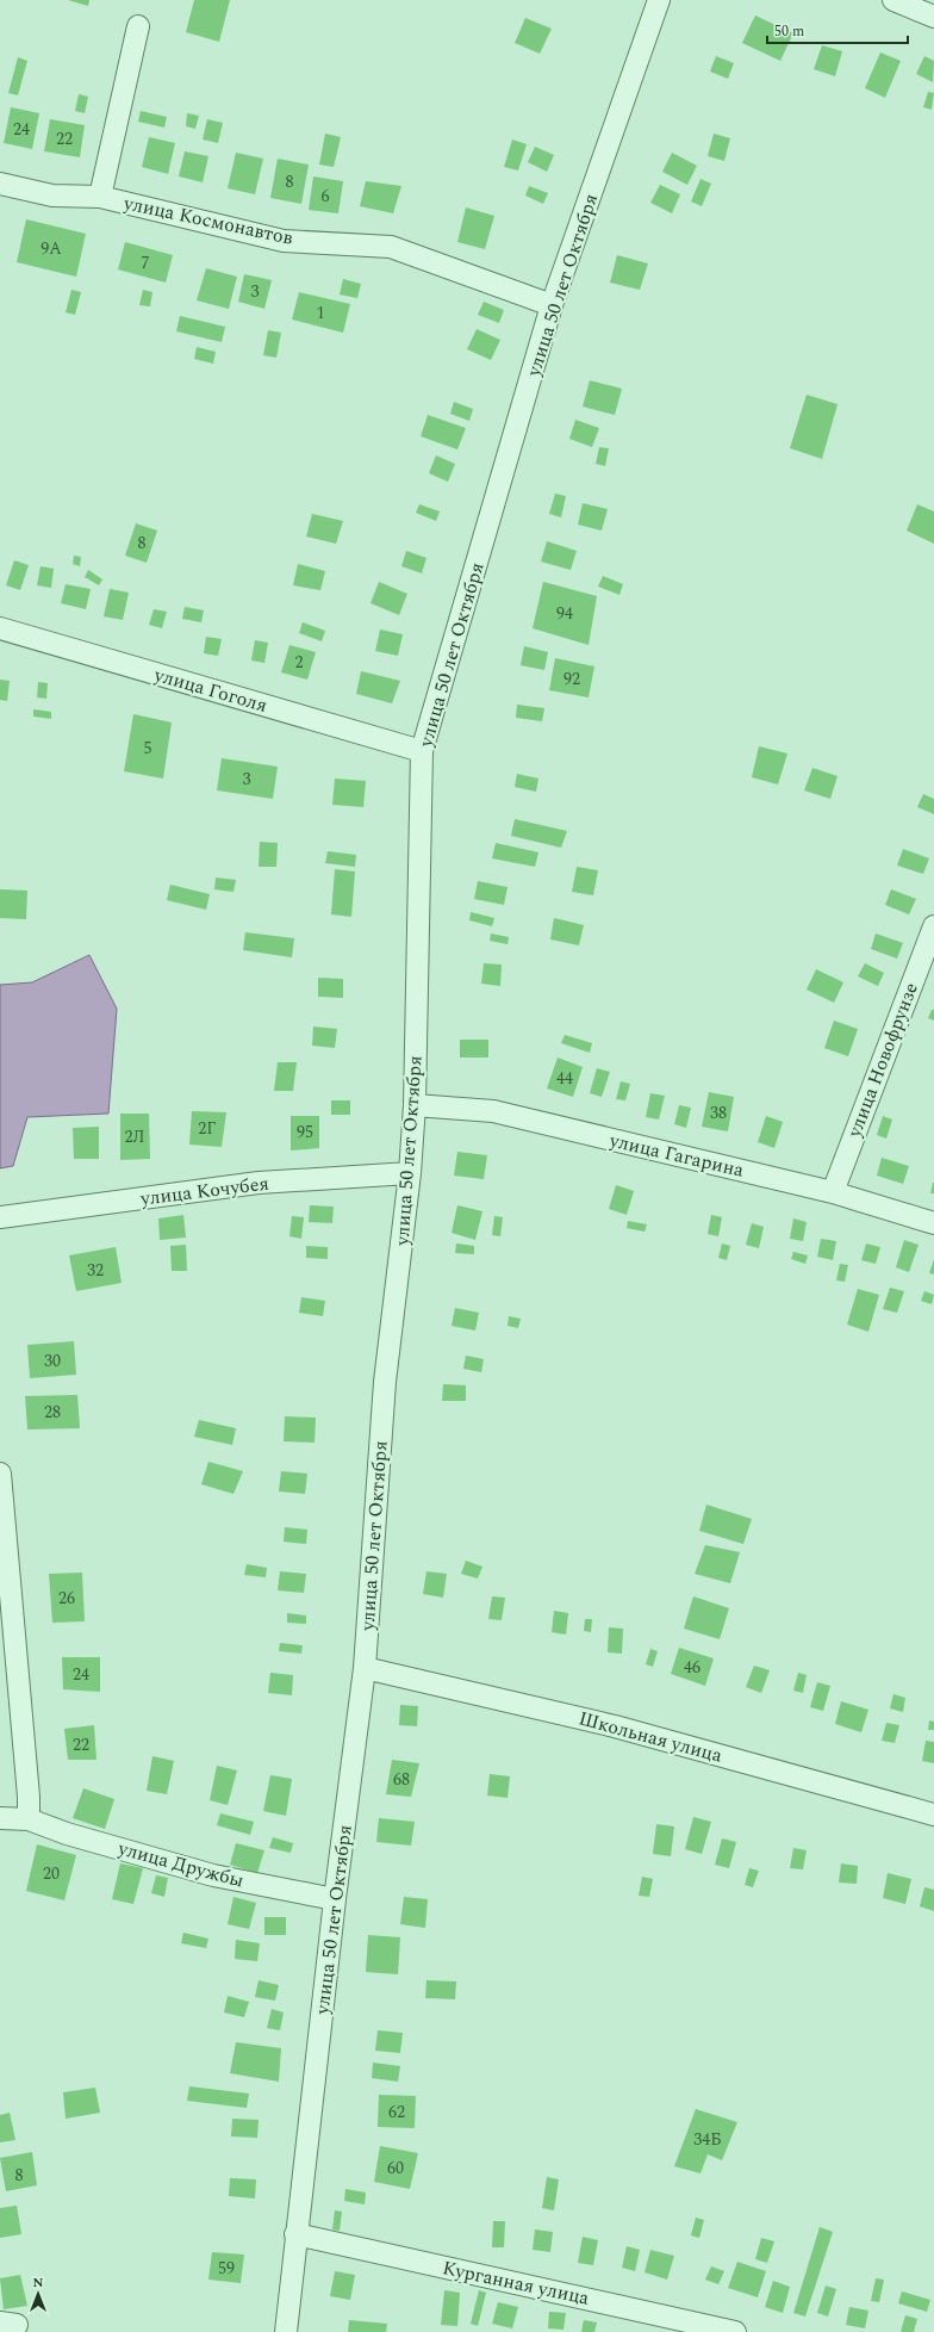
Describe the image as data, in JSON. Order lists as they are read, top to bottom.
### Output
{
  "streets": {
    "street": [
      "улица Космонавтов",
      "улица 50 лет Октября",
      "улица Гоголя",
      "улица Новофрунзе",
      "улица Гагарина",
      "улица Кочубея",
      "Школьная улица",
      "улица Дружбы",
      "Курганная улица"
    ]
  },
  "crossings": [
    ["улица Космонавтов", "улица 50 лет Октября"],
    ["улица 50 лет Октября", "улица Гоголя"],
    ["улица 50 лет Октября", "улица Гагарина"],
    ["улица 50 лет Октября", "улица Кочубея"],
    ["улица 50 лет Октября", "Школьная улица"],
    ["улица 50 лет Октября", "улица Дружбы"],
    ["улица 50 лет Октября", "Курганная улица"],
    ["улица Новофрунзе", "улица Гагарина"]
  ],
  "house_numbers": [
    "24",
    "22",
    "8",
    "6",
    "9А",
    "7",
    "3",
    "1",
    "8",
    "94",
    "2",
    "92",
    "5",
    "3",
    "44",
    "38",
    "2Г",
    "95",
    "2Л",
    "32",
    "30",
    "28",
    "26",
    "46",
    "24",
    "22",
    "68",
    "20",
    "62",
    "34Б",
    "60",
    "8",
    "59"
  ],
  "scale_bar": "50 m",
  "north": "top"
}
